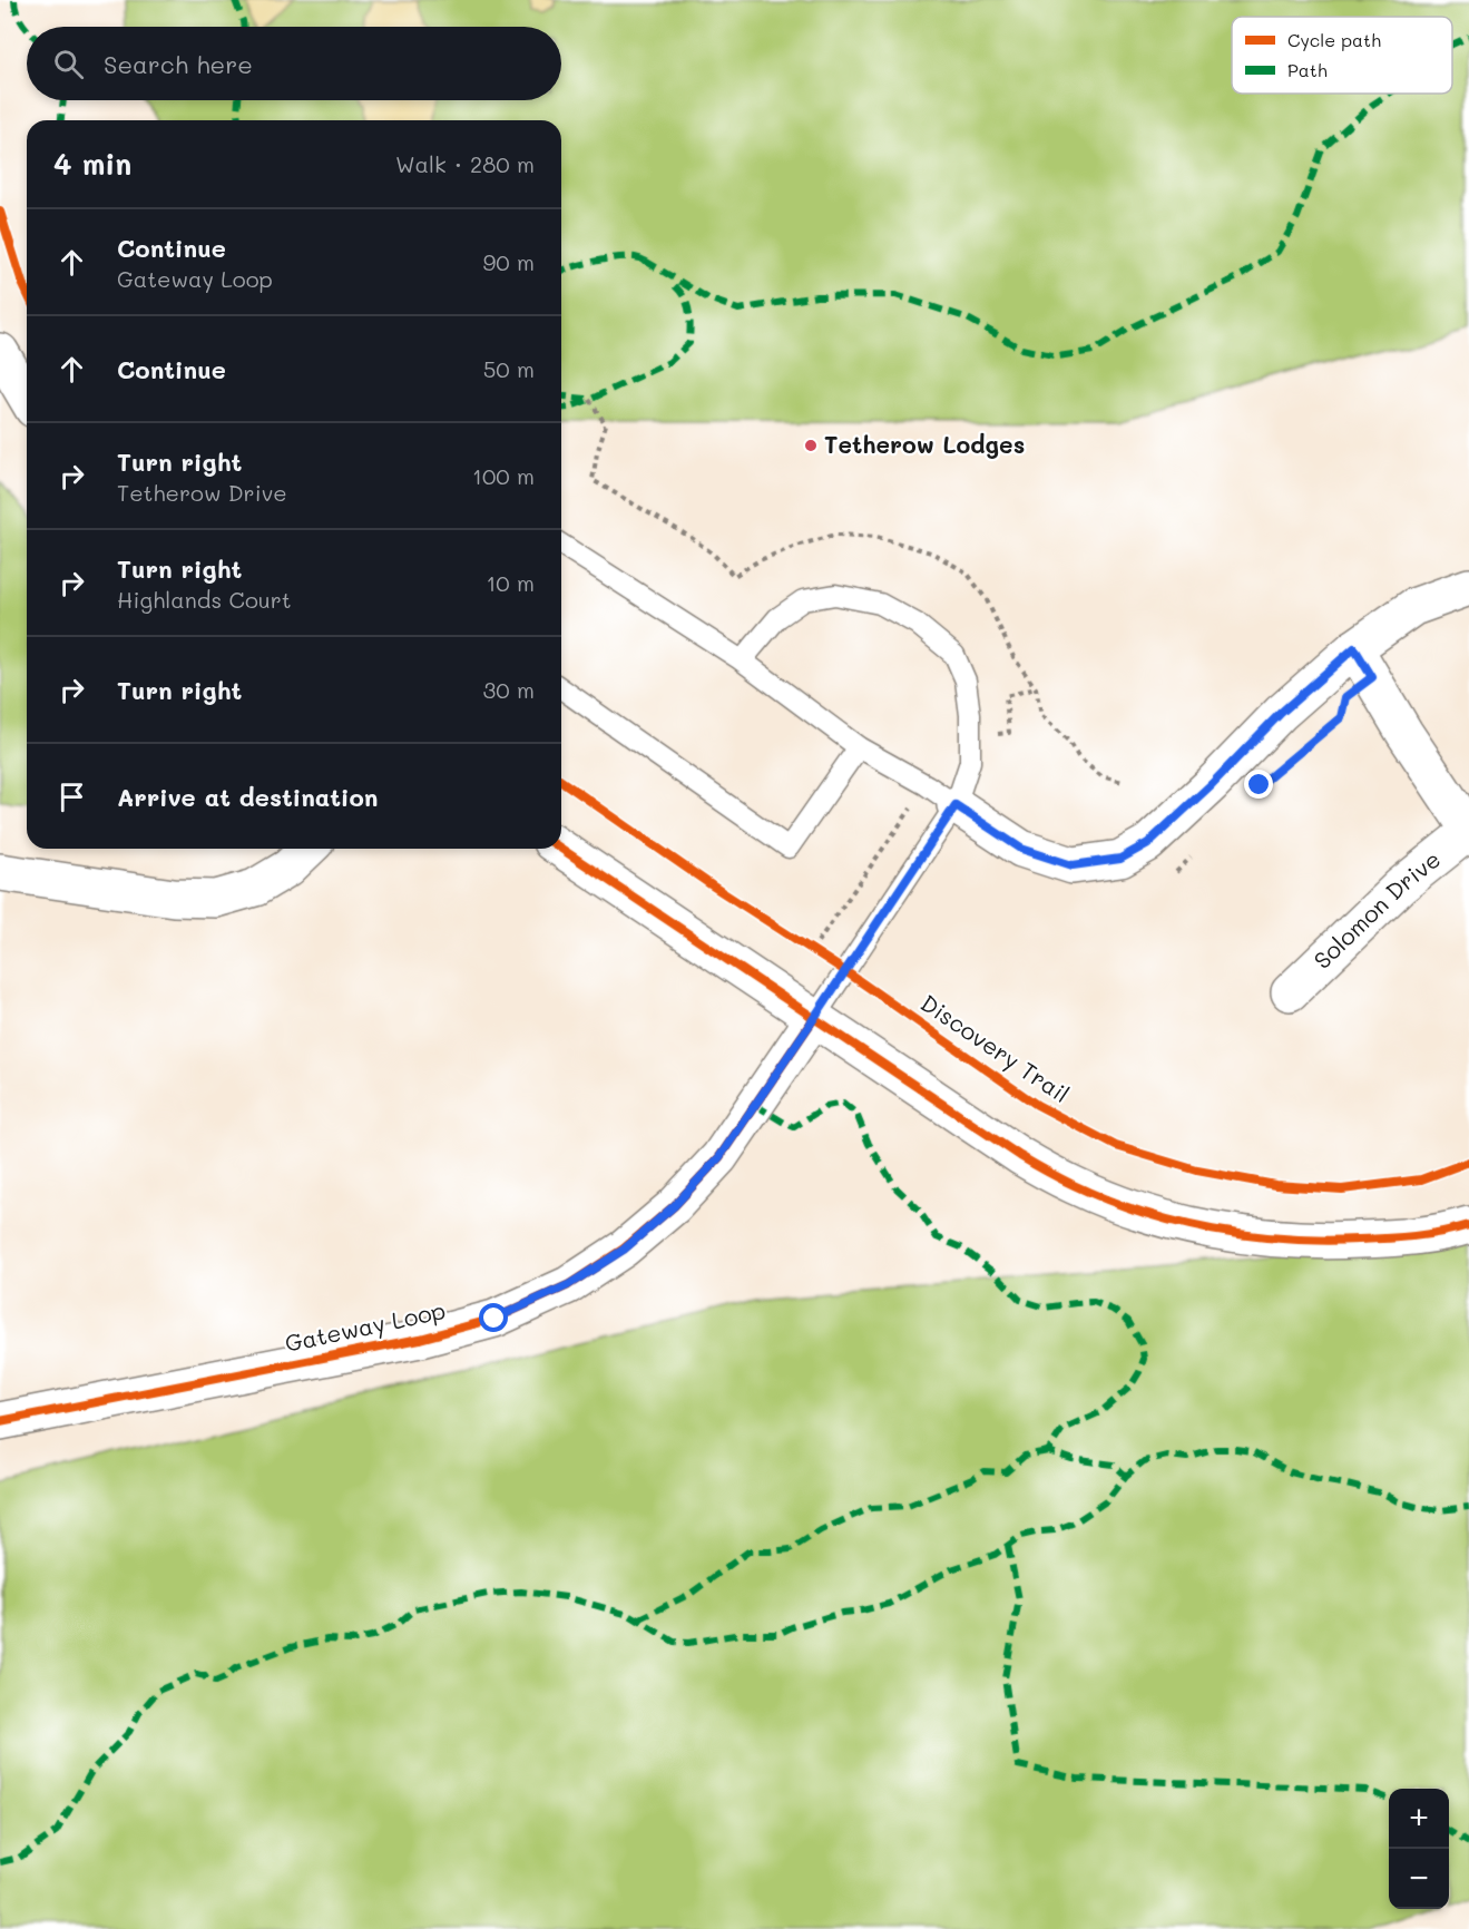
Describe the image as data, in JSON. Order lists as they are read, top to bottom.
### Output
{
  "streets": {
    "street": ["Solomon Drive", "Gateway Loop"],
    "cycle path": ["Discovery Trail"]
  },
  "places": ["Tetherow Lodges"],
  "legend": ["Cycle path", "Path"],
  "page": {
    "search": "Search here",
    "heading": ["4 min", "Walk · 280 m"],
    "list": [
      ["Continue", "Gateway Loop", "90 m"],
      ["Continue", "50 m"],
      ["Turn right", "Tetherow Drive", "100 m"],
      ["Turn right", "Highlands Court", "10 m"],
      ["Turn right", "30 m"],
      "Arrive at destination"
    ],
    "map_buttons": ["+", "−"]
  }
}
